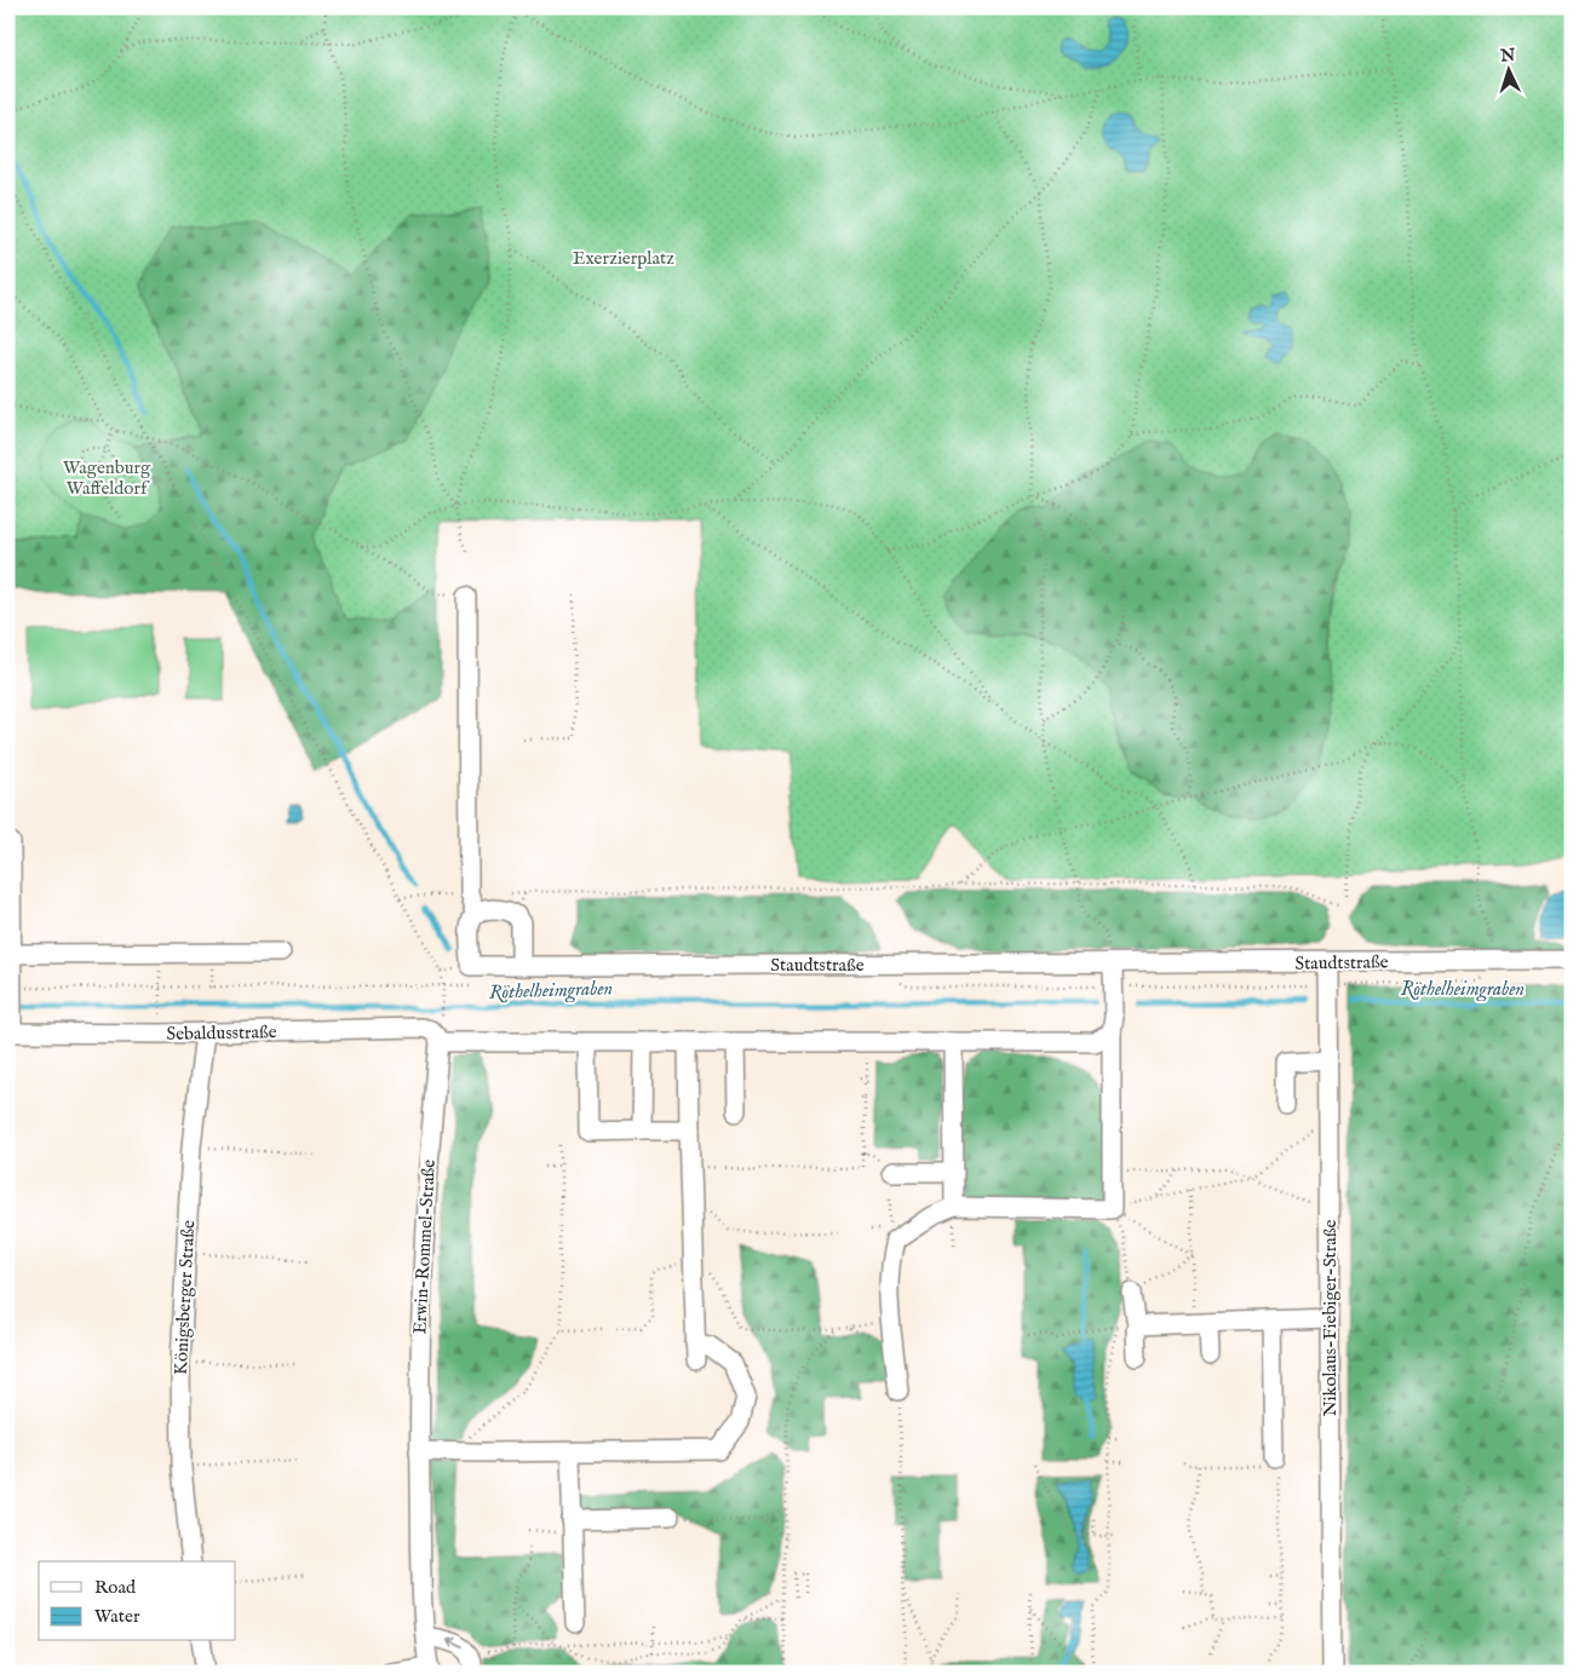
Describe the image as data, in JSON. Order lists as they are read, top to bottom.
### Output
{
  "streets": {
    "street": [
      "Staudtstraße",
      "Sebaldusstraße",
      "Erwin-Rommel-Straße",
      "Königsberger Straße",
      "Nikolaus-Fiebiger-Straße"
    ]
  },
  "crossings": [
    ["Staudtstraße", "Nikolaus-Fiebiger-Straße"],
    ["Sebaldusstraße", "Erwin-Rommel-Straße"],
    ["Sebaldusstraße", "Königsberger Straße"]
  ],
  "water": ["Röthelheimgraben"],
  "parks": ["Exerzierplatz", "Wagenburg Waffeldorf"],
  "legend": ["Road", "Water"],
  "north": "top"
}
